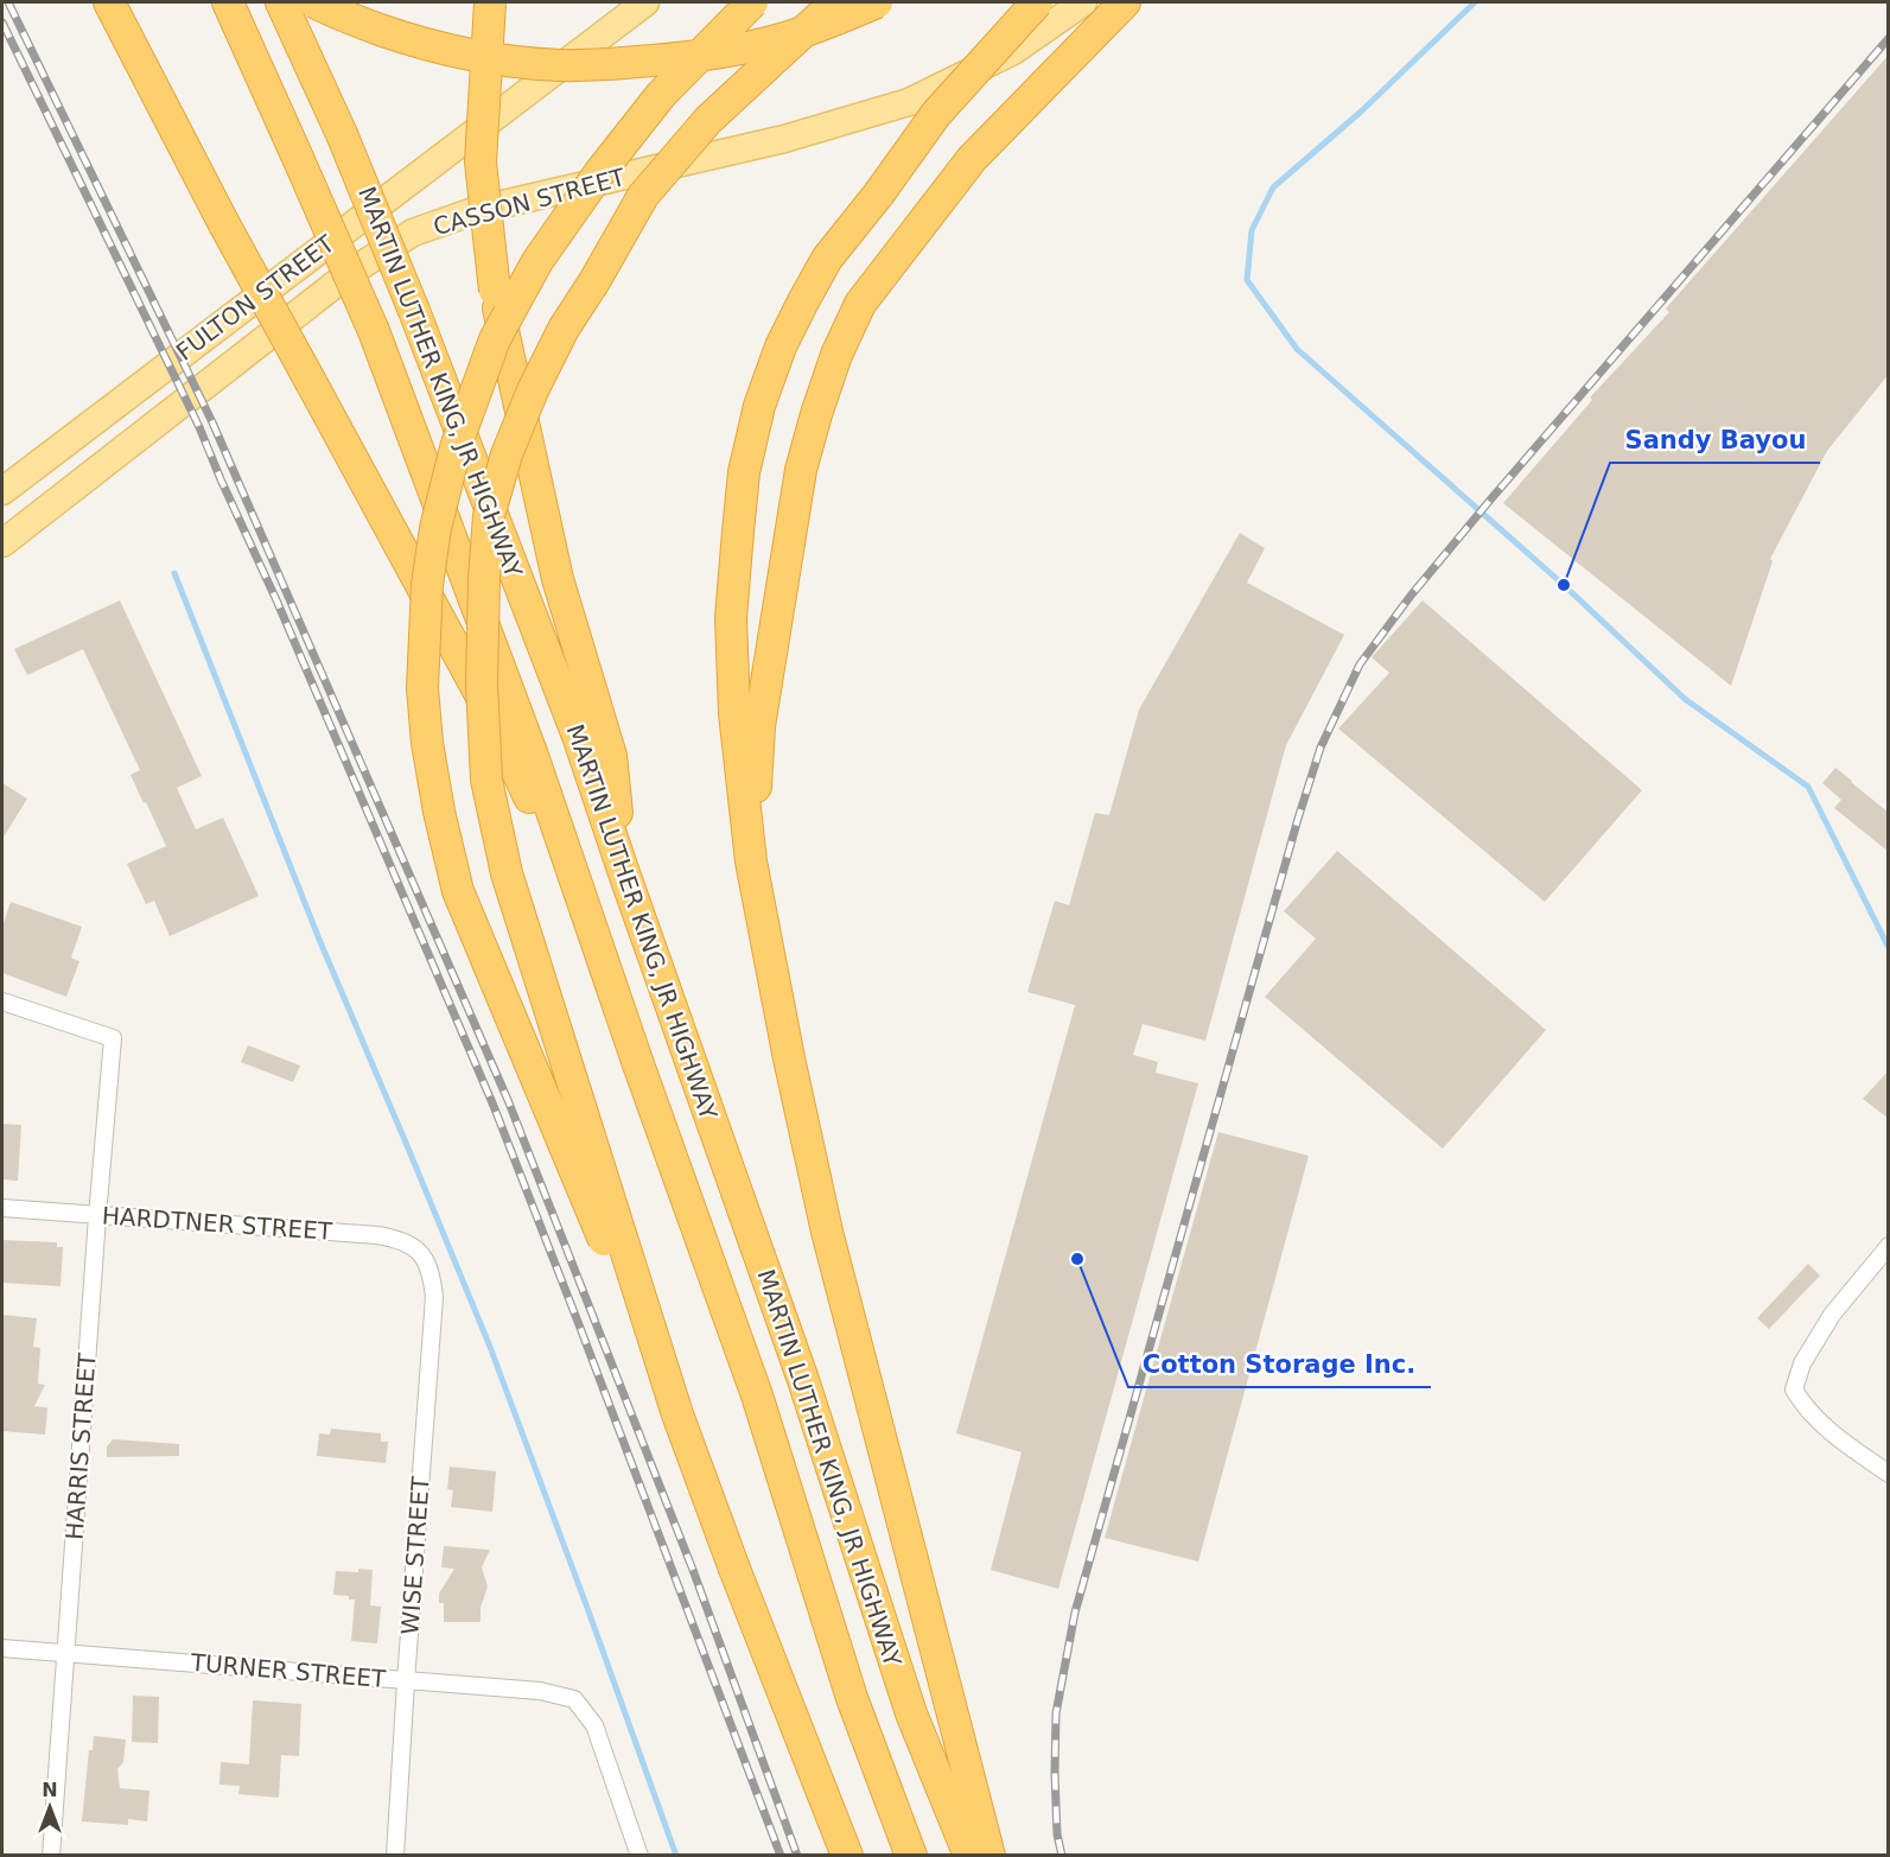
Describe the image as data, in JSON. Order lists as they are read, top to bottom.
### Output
{
  "streets": {
    "highway": ["MARTIN LUTHER KING, JR HIGHWAY"],
    "main road": ["CASSON STREET", "FULTON STREET"],
    "street": [
      "HARDTNER STREET",
      "HARRIS STREET",
      "WISE STREET",
      "TURNER STREET"
    ]
  },
  "crossings": [
    ["HARDTNER STREET", "HARRIS STREET"],
    ["HARDTNER STREET", "WISE STREET"],
    ["HARRIS STREET", "TURNER STREET"],
    ["WISE STREET", "TURNER STREET"]
  ],
  "places": ["Sandy Bayou", "Cotton Storage Inc."],
  "north": "top"
}
